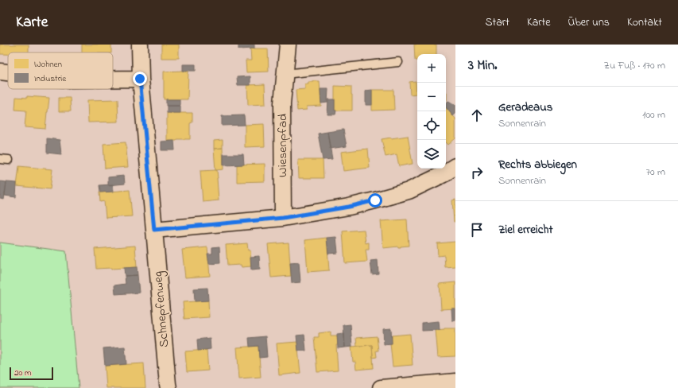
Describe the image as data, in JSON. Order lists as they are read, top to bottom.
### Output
{
  "streets": {
    "street": ["Wiesenpfad", "Schnepfenweg"]
  },
  "legend": ["Wohnen", "Industrie"],
  "scale_bar": "20 m",
  "page": {
    "header": "Karte",
    "nav": [
      "Start",
      "Karte",
      "Über uns",
      "Kontakt"
    ],
    "heading": ["3 Min.", "Zu Fuß · 170 m"],
    "map_buttons": ["+", "−"],
    "list": [
      ["Geradeaus", "Sonnenrain", "100 m"],
      ["Rechts abbiegen", "Sonnenrain", "70 m"],
      "Ziel erreicht"
    ],
    "scale": "20 m"
  }
}
